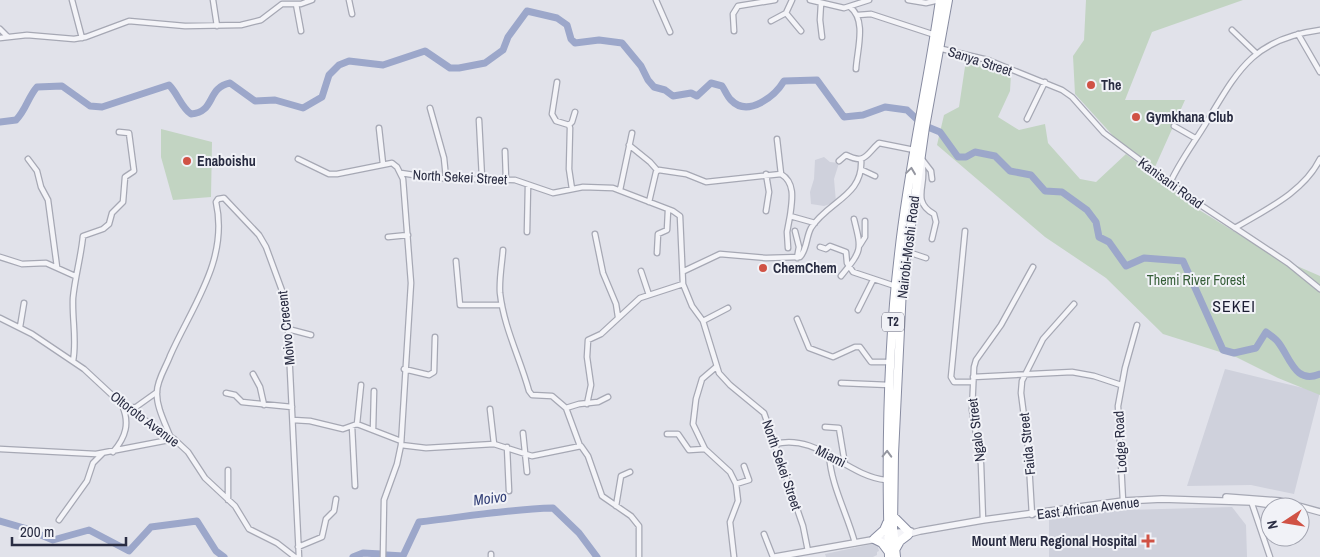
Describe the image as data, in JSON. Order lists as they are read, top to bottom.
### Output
{
  "streets": {
    "highway": ["Nairobi-Moshi Road", "T2"],
    "street": [
      "Sanya Street",
      "North Sekei Street",
      "Kanisani Road",
      "Moivo Crecent",
      "Oltoroto Avenue",
      "Ngalo Street",
      "Lodge Road",
      "Faida Street",
      "Miami",
      "East African Avenue"
    ]
  },
  "crossings": [
    ["Sanya Street", "Kanisani Road"],
    ["Sanya Street", "Nairobi-Moshi Road"],
    ["North Sekei Street", "Miami"],
    ["North Sekei Street", "East African Avenue"],
    ["Nairobi-Moshi Road", "Miami"],
    ["Nairobi-Moshi Road", "East African Avenue"],
    ["Ngalo Street", "East African Avenue"],
    ["Lodge Road", "East African Avenue"],
    ["Faida Street", "East African Avenue"]
  ],
  "districts": ["SEKEI"],
  "water": ["Moivo"],
  "parks": ["Themi River Forest"],
  "places": {
    "other": [
      "The",
      "Gymkhana Club",
      "Enaboishu",
      "ChemChem"
    ],
    "health": ["Mount Meru Regional Hospital"]
  },
  "scale_bar": "200 m",
  "north": "left"
}
